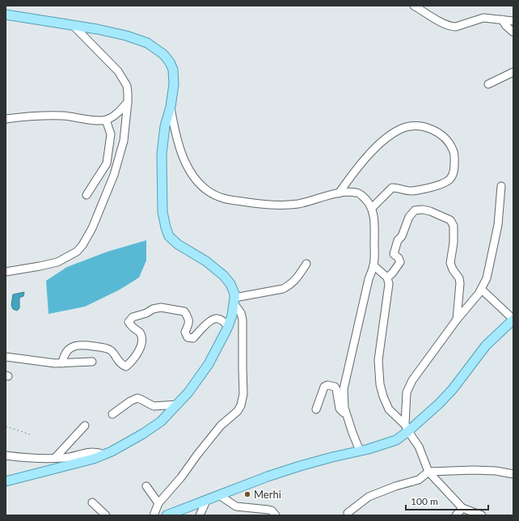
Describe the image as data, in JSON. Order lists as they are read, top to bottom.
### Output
{
  "places": ["Merhi"],
  "scale_bar": "100 m"
}
